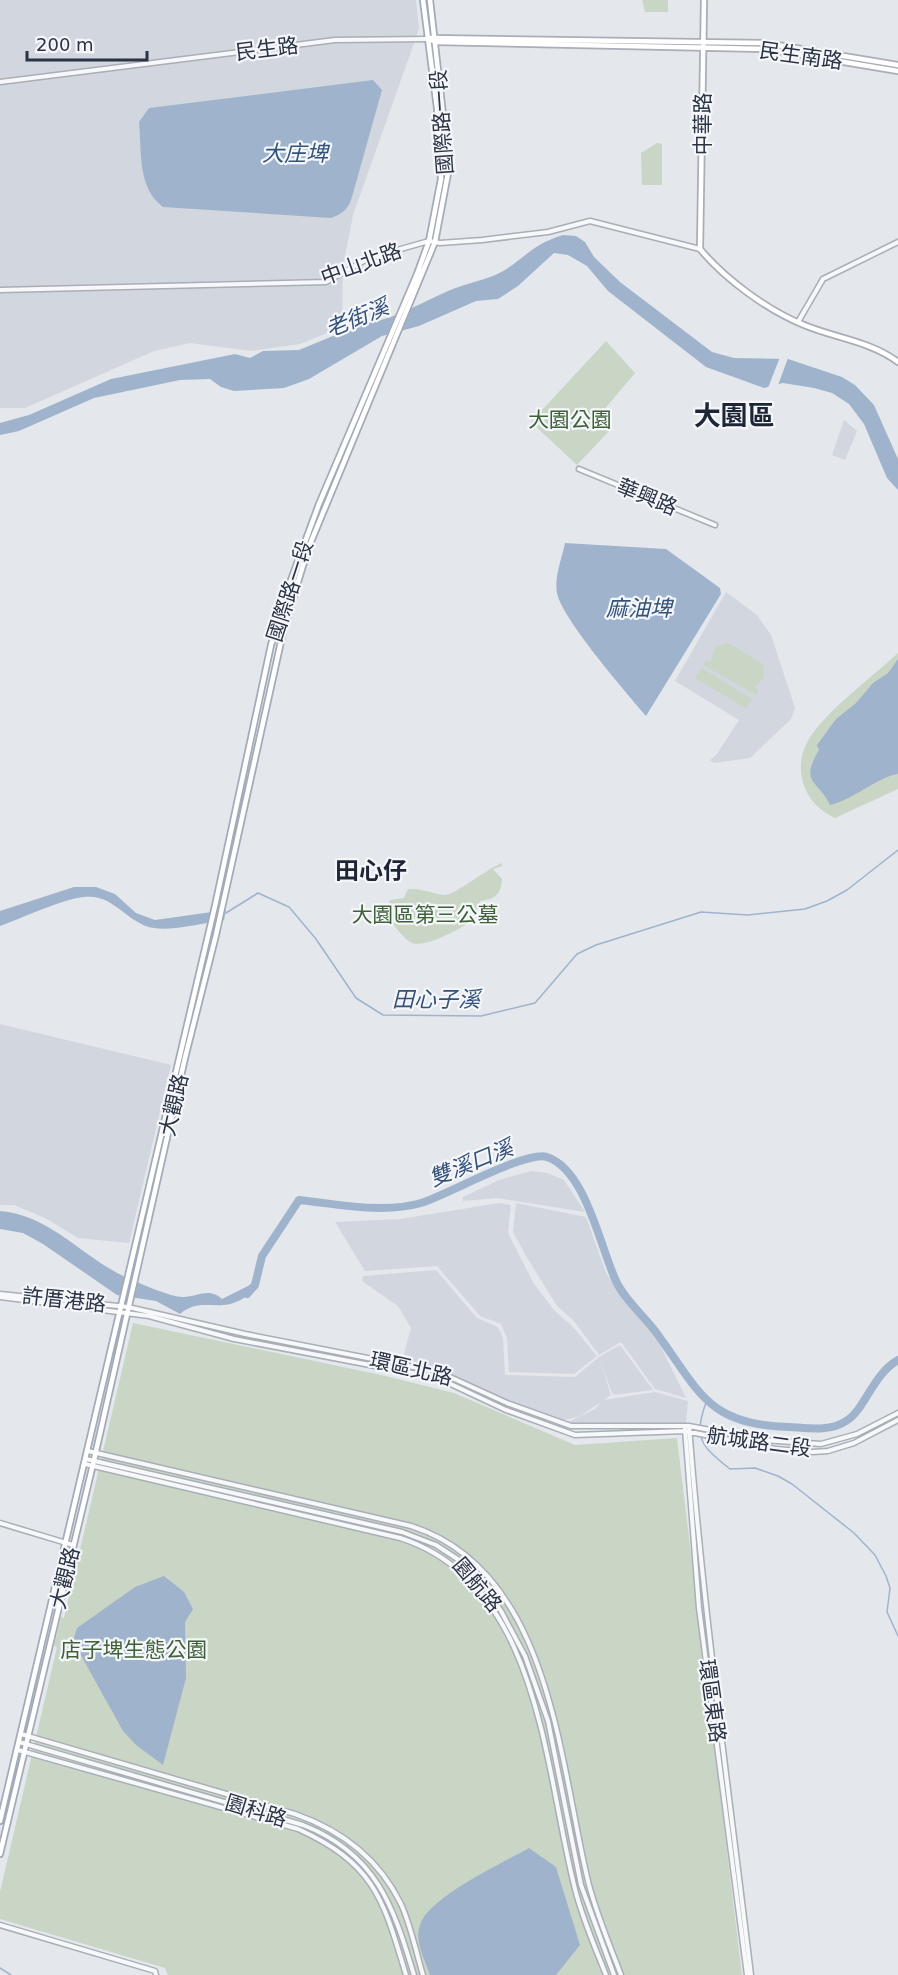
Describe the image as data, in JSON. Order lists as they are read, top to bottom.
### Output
{
  "streets": {
    "main road": [
      "民生路",
      "民生南路",
      "國際路一段",
      "中華路",
      "中山北路",
      "大觀路"
    ],
    "street": [
      "華興路",
      "許厝港路",
      "環區北路",
      "航城路二段",
      "園航路",
      "環區東路",
      "園科路"
    ]
  },
  "crossings": [
    ["民生路", "民生南路"],
    ["民生路", "國際路一段"],
    ["民生路", "中華路"],
    ["民生南路", "中華路"],
    ["國際路一段", "中山北路"],
    ["國際路一段", "大觀路"],
    ["中華路", "中山北路"],
    ["大觀路", "許厝港路"],
    ["大觀路", "環區北路"],
    ["大觀路", "園航路"],
    ["大觀路", "園科路"],
    ["許厝港路", "環區北路"],
    ["環區北路", "航城路二段"],
    ["環區北路", "環區東路"],
    ["航城路二段", "環區東路"]
  ],
  "districts": ["大園區", "田心仔"],
  "water": [
    "大庄埤",
    "老街溪",
    "麻油埤",
    "田心子溪",
    "雙溪口溪"
  ],
  "parks": ["大園公園", "大園區第三公墓", "店子埤生態公園"],
  "scale_bar": "200 m"
}
